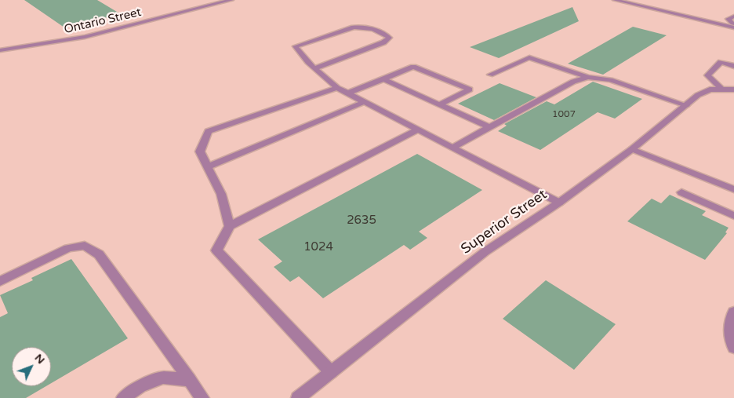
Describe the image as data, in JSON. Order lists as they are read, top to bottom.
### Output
{
  "streets": {
    "street": ["Ontario Street", "Superior Street"]
  },
  "house_numbers": ["1007", "2635", "1024"],
  "north": "top right"
}
